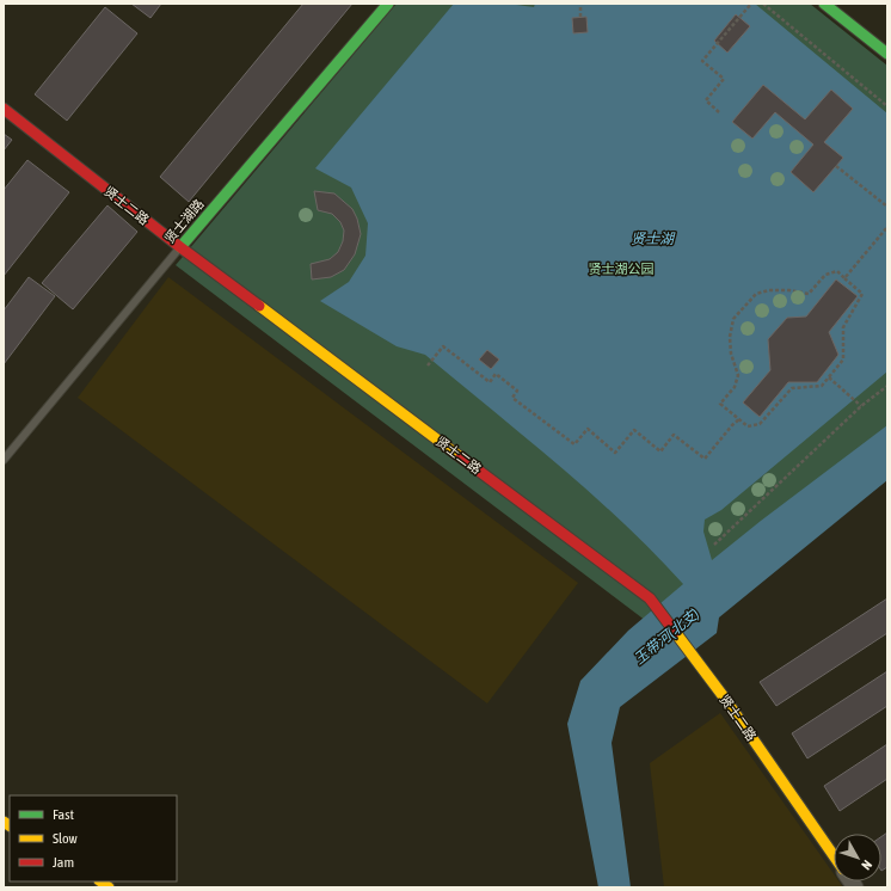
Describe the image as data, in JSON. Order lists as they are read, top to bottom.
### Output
{
  "streets": {
    "street": ["贤士二路", "贤士湖路"]
  },
  "crossings": [
    ["贤士二路", "贤士湖路"]
  ],
  "water": ["贤士湖", "玉带河(北支)"],
  "parks": ["贤士湖公园"],
  "legend": ["Fast", "Slow", "Jam"],
  "north": "bottom right"
}
